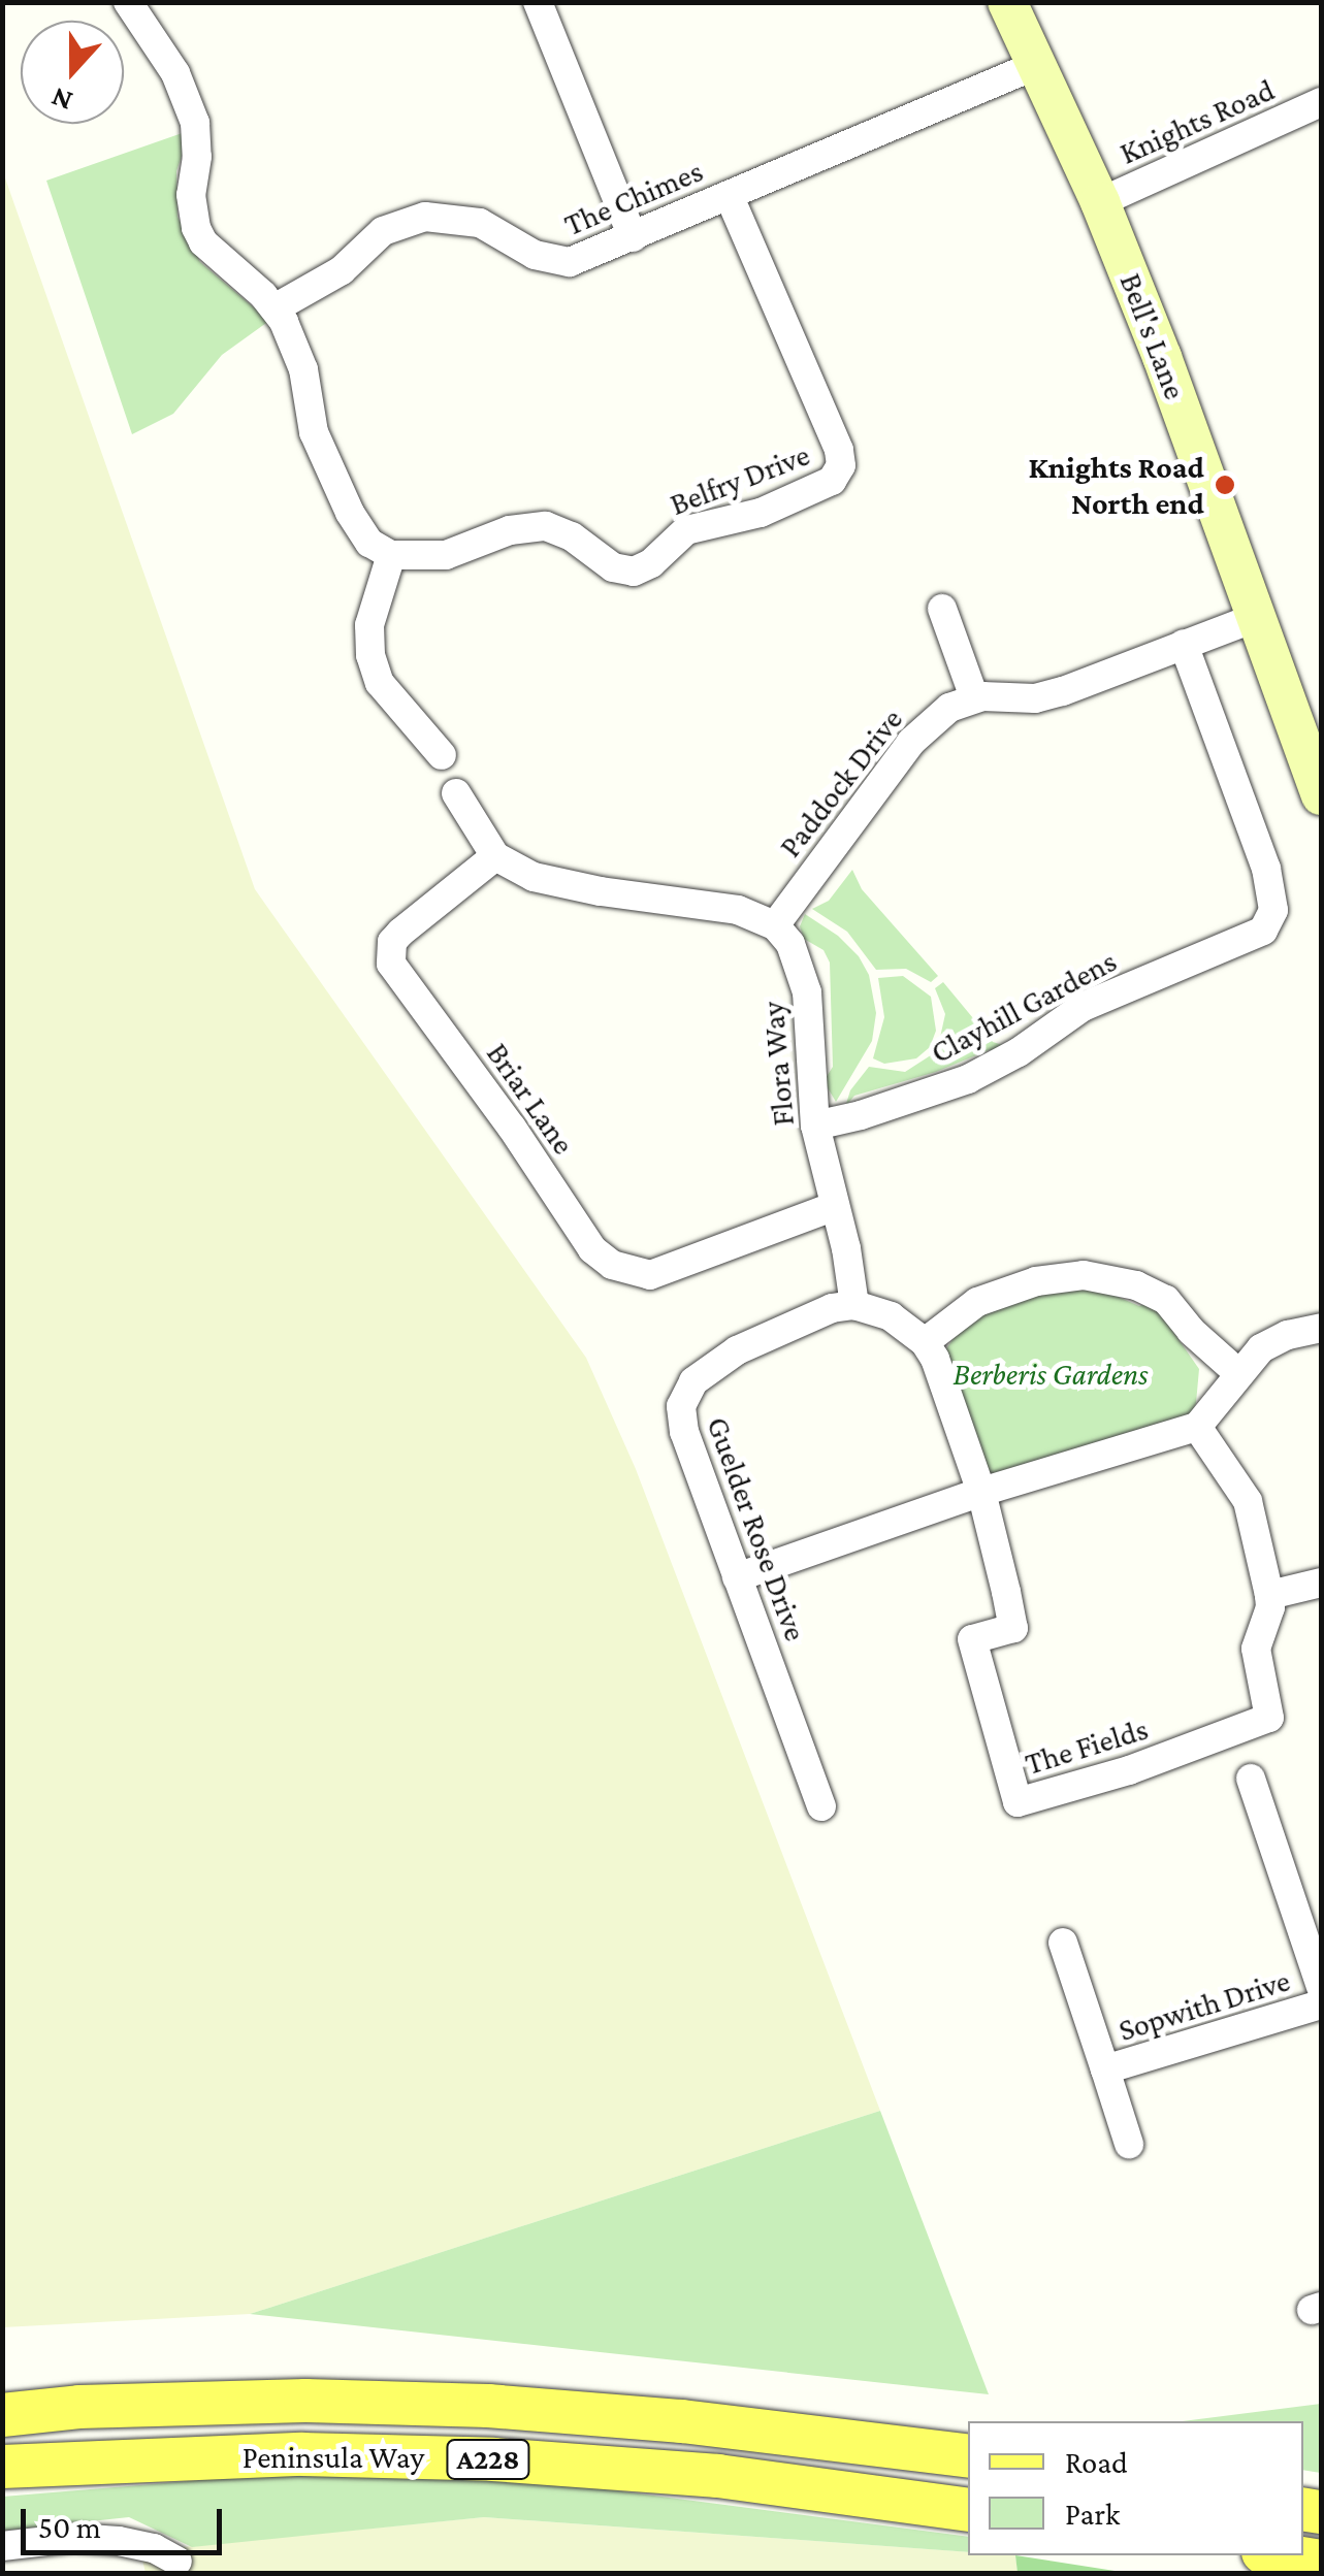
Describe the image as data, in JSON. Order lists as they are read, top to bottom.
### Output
{
  "streets": {
    "main road": ["Peninsula Way", "A228"],
    "street": [
      "Knights Road",
      "The Chimes",
      "Bell's Lane",
      "Belfry Drive",
      "Paddock Drive",
      "Clayhill Gardens",
      "Flora Way",
      "Briar Lane",
      "Guelder Rose Drive",
      "The Fields",
      "Sopwith Drive"
    ]
  },
  "crossings": [
    ["Knights Road", "Bell's Lane"],
    ["The Chimes", "Bell's Lane"],
    ["The Chimes", "Belfry Drive"],
    ["Paddock Drive", "Flora Way"],
    ["Clayhill Gardens", "Flora Way"],
    ["Flora Way", "Briar Lane"],
    ["Flora Way", "Guelder Rose Drive"]
  ],
  "parks": ["Berberis Gardens"],
  "places": ["Knights Road North end"],
  "legend": ["Road", "Park"],
  "scale_bar": "50 m",
  "north": "bottom"
}
